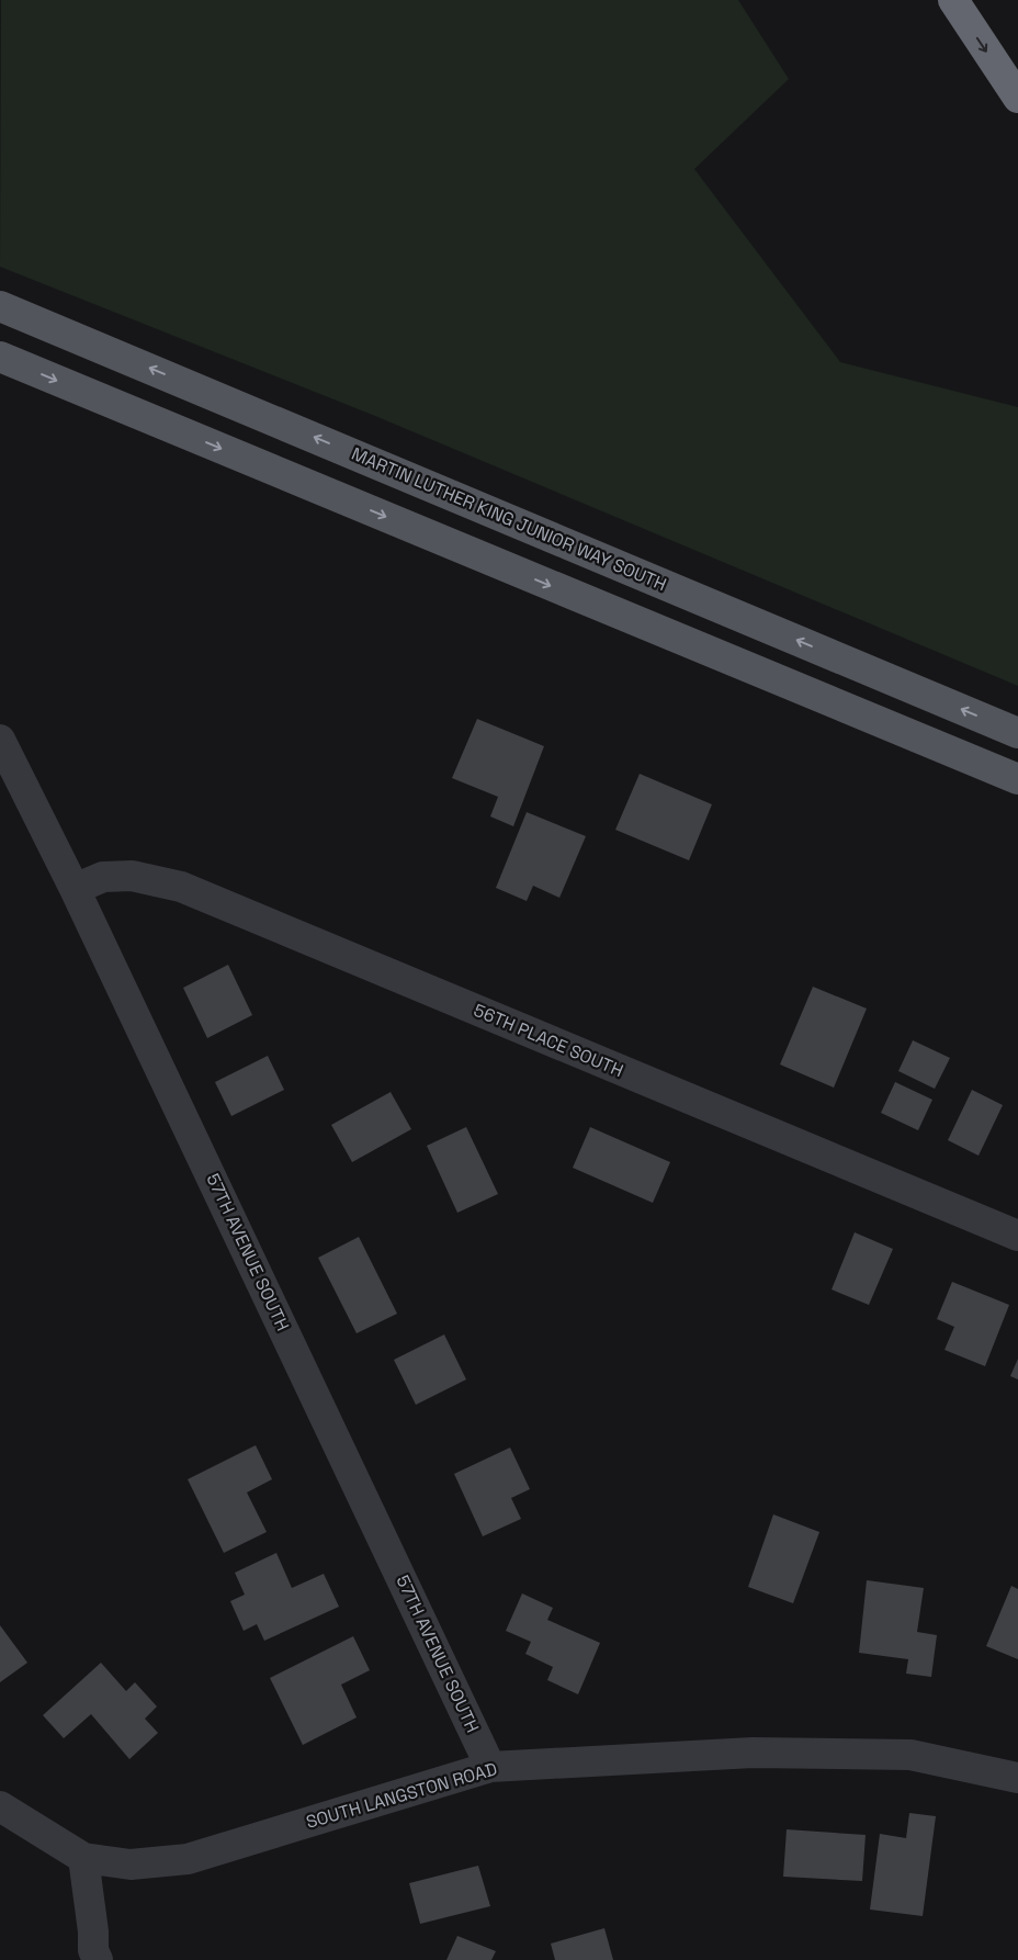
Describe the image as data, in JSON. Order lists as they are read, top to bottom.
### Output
{
  "streets": {
    "main road": ["MARTIN LUTHER KING JUNIOR WAY SOUTH"],
    "street": ["56TH PLACE SOUTH", "57TH AVENUE SOUTH", "SOUTH LANGSTON ROAD"]
  },
  "crossings": [
    ["56TH PLACE SOUTH", "57TH AVENUE SOUTH"],
    ["57TH AVENUE SOUTH", "SOUTH LANGSTON ROAD"]
  ]
}
